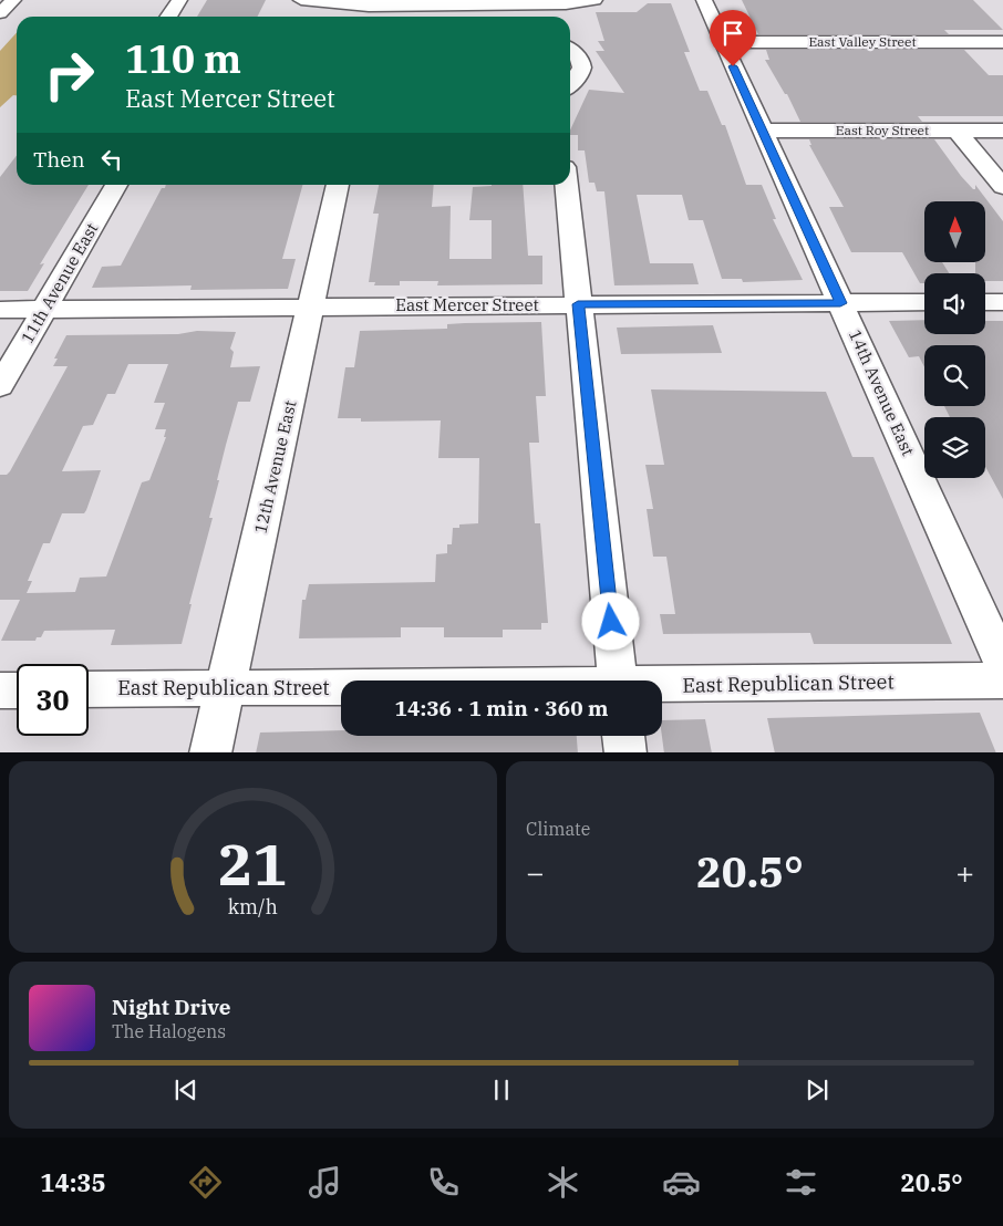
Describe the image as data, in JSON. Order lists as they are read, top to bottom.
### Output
{
  "streets": {
    "street": [
      "East Valley Street",
      "East Roy Street",
      "11th Avenue East",
      "East Mercer Street",
      "14th Avenue East",
      "12th Avenue East",
      "East Republican Street"
    ]
  },
  "crossings": [
    ["East Valley Street", "14th Avenue East"],
    ["East Roy Street", "14th Avenue East"],
    ["11th Avenue East", "East Mercer Street"],
    ["East Mercer Street", "14th Avenue East"],
    ["East Mercer Street", "12th Avenue East"],
    ["12th Avenue East", "East Republican Street"]
  ],
  "north": "top",
  "page": {
    "turn": ["110 m", "East Mercer Street"],
    "then": "Then",
    "limit": "30",
    "trip": "14:36 · 1 min · 360 m",
    "tile": "Climate",
    "heat": ["−", "20.5°", "+"],
    "song": ["Night Drive", "The Halogens"],
    "tabs": ["14:35", "20.5°"],
    "gauge": ["21", "km/h"]
  }
}
